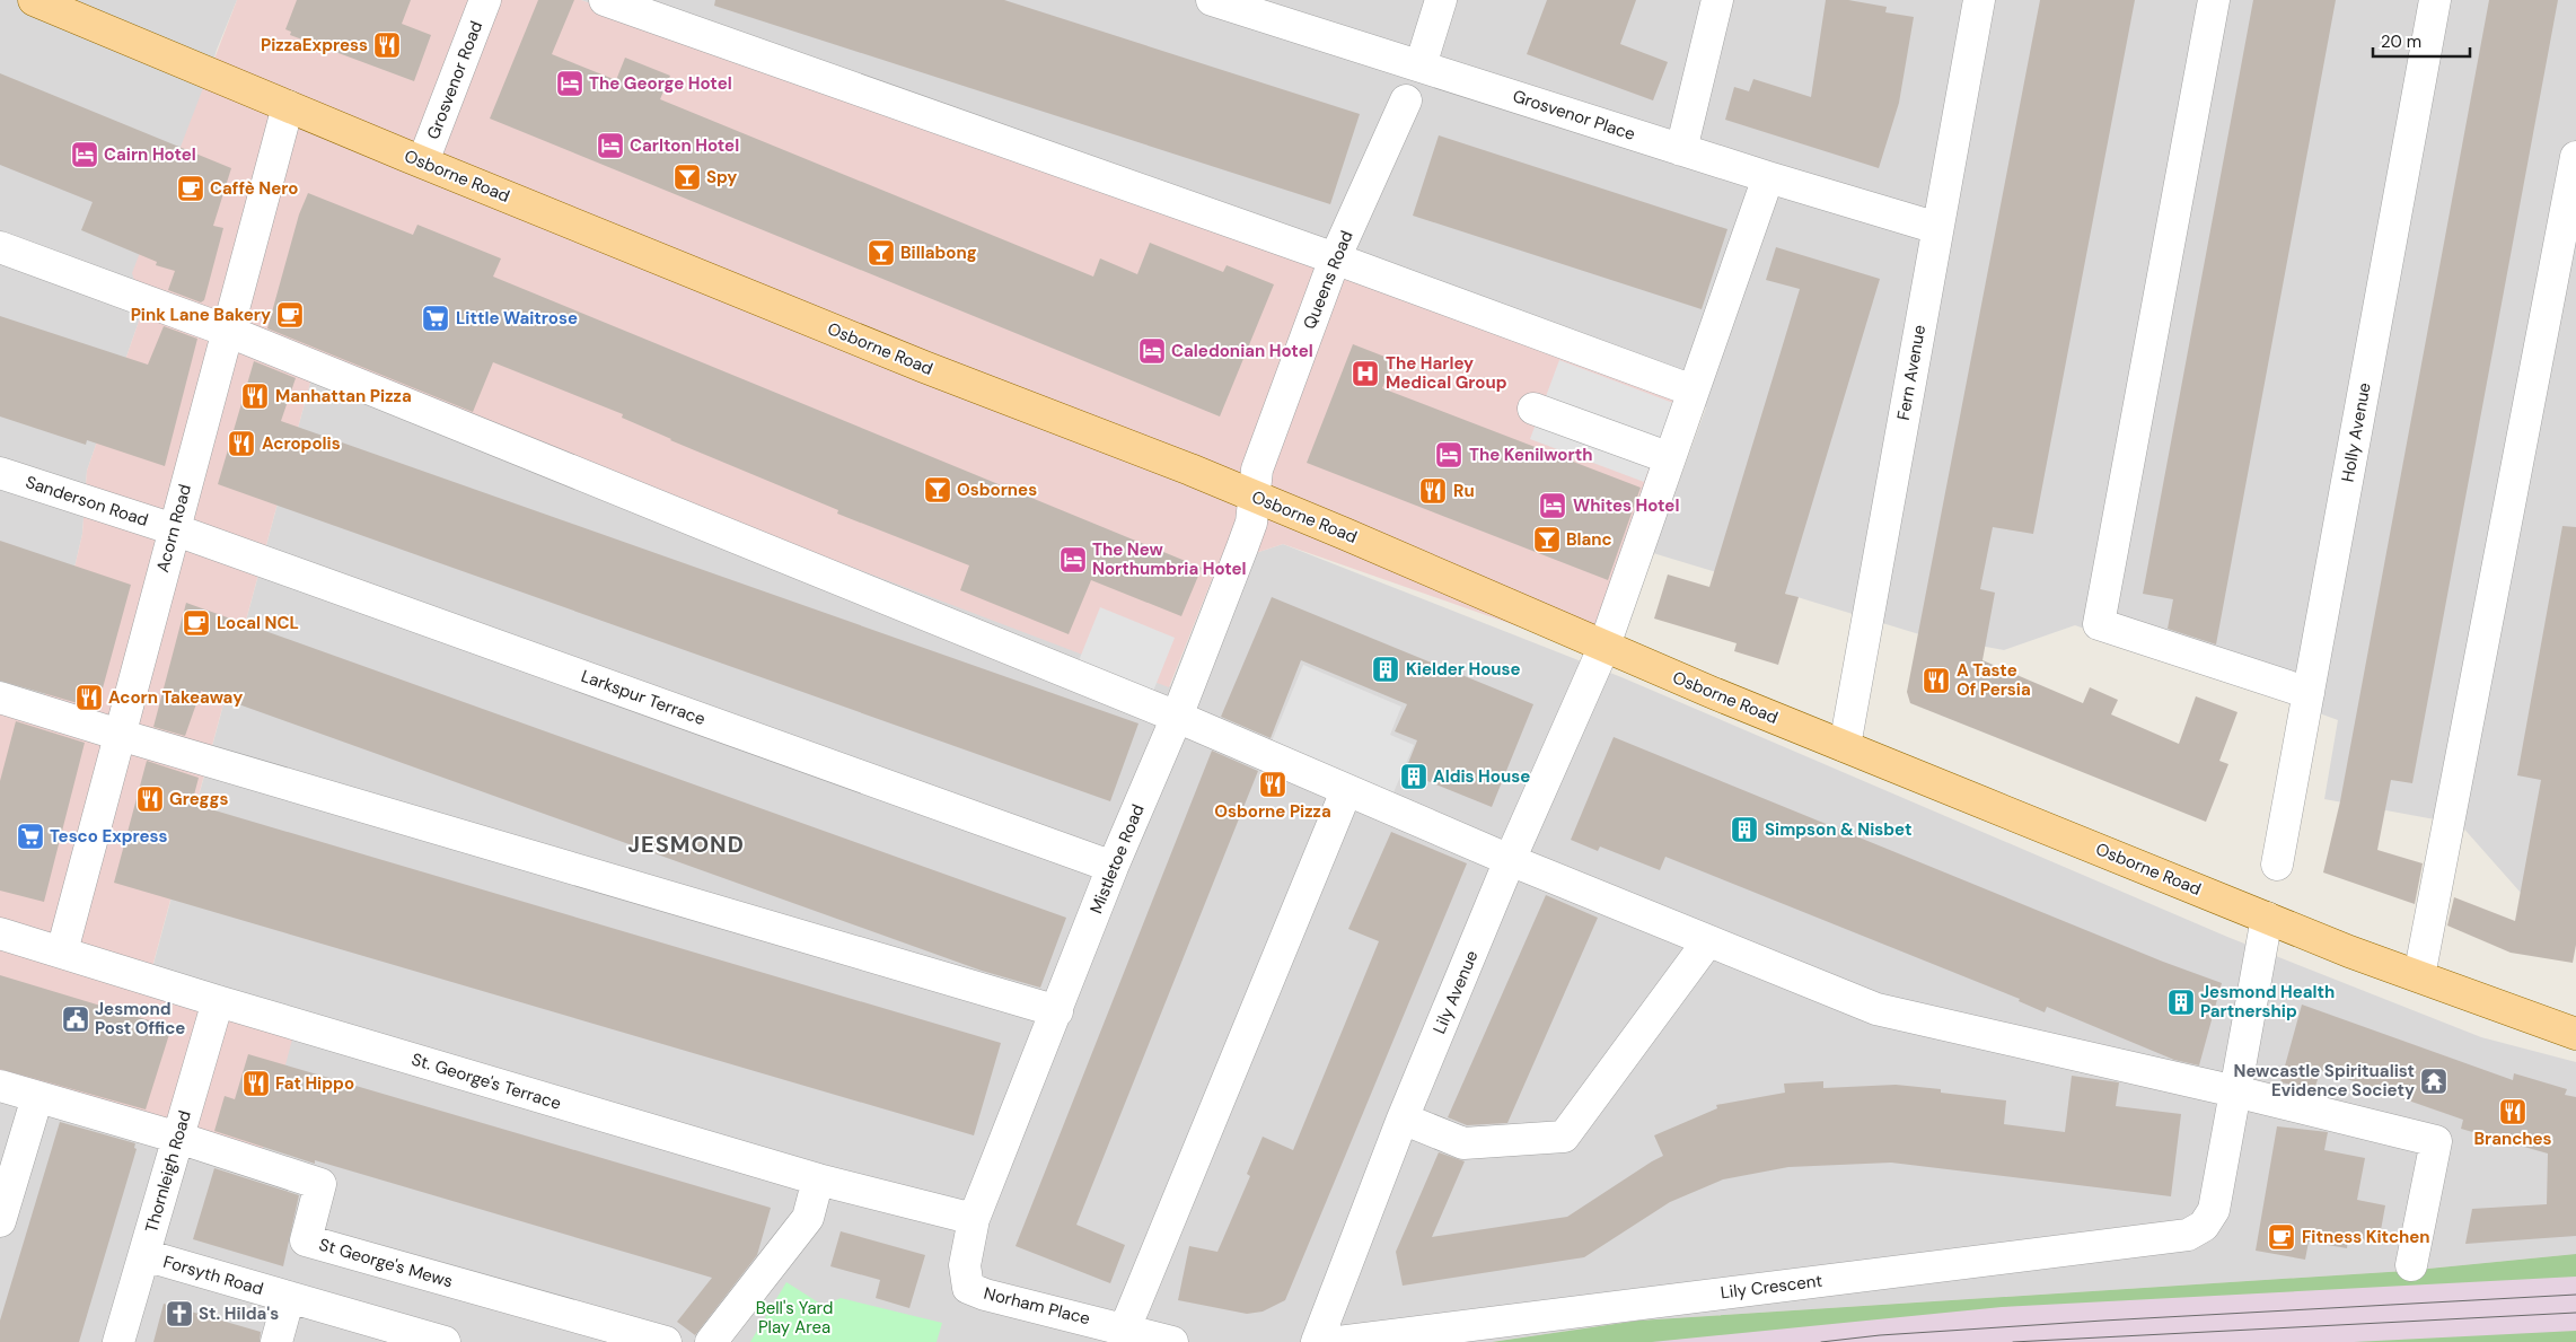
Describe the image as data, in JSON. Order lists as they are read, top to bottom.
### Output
{
  "streets": {
    "main road": ["Osborne Road"],
    "street": [
      "Grosvenor Road",
      "Grosvenor Place",
      "Queens Road",
      "Fern Avenue",
      "Holly Avenue",
      "Sanderson Road",
      "Acorn Road",
      "Larkspur Terrace",
      "Mistletoe Road",
      "Lily Avenue",
      "St. George's Terrace",
      "Thornleigh Road",
      "St George's Mews",
      "Forsyth Road",
      "Lily Crescent",
      "Norham Place"
    ]
  },
  "crossings": [
    ["Grosvenor Road", "Osborne Road"],
    ["Grosvenor Place", "Fern Avenue"],
    ["Grosvenor Place", "Lily Avenue"],
    ["Osborne Road", "Queens Road"],
    ["Osborne Road", "Fern Avenue"],
    ["Osborne Road", "Acorn Road"],
    ["Osborne Road", "Mistletoe Road"],
    ["Osborne Road", "Lily Avenue"],
    ["Queens Road", "Mistletoe Road"],
    ["Sanderson Road", "Acorn Road"],
    ["Sanderson Road", "Larkspur Terrace"],
    ["Acorn Road", "Larkspur Terrace"],
    ["Acorn Road", "St. George's Terrace"],
    ["Larkspur Terrace", "Mistletoe Road"],
    ["Mistletoe Road", "St. George's Terrace"],
    ["Mistletoe Road", "Norham Place"],
    ["St. George's Terrace", "Thornleigh Road"],
    ["St. George's Terrace", "Norham Place"],
    ["Thornleigh Road", "St George's Mews"],
    ["Thornleigh Road", "Forsyth Road"]
  ],
  "districts": ["JESMOND"],
  "parks": ["Bell's Yard Play Area"],
  "places": {
    "restaurant": [
      "PizzaExpress",
      "Manhattan Pizza",
      "Acropolis",
      "Ru",
      "A Taste Of Persia",
      "Acorn Takeaway",
      "Osborne Pizza",
      "Greggs",
      "Fat Hippo",
      "Branches"
    ],
    "hotel": [
      "The George Hotel",
      "Carlton Hotel",
      "Cairn Hotel",
      "Caledonian Hotel",
      "The Kenilworth",
      "Whites Hotel",
      "The New Northumbria Hotel"
    ],
    "bar": [
      "Spy",
      "Billabong",
      "Osbornes",
      "Blanc"
    ],
    "cafe": [
      "Caffè Nero",
      "Pink Lane Bakery",
      "Local NCL",
      "Fitness Kitchen"
    ],
    "supermarket": ["Little Waitrose", "Tesco Express"],
    "hospital": ["The Harley Medical Group"],
    "building": [
      "Kielder House",
      "Aldis House",
      "Simpson & Nisbet",
      "Jesmond Health Partnership"
    ],
    "public building": ["Jesmond Post Office"],
    "temple": ["Newcastle Spiritualist Evidence Society"],
    "church": ["St. Hilda's"]
  },
  "scale_bar": "20 m"
}
